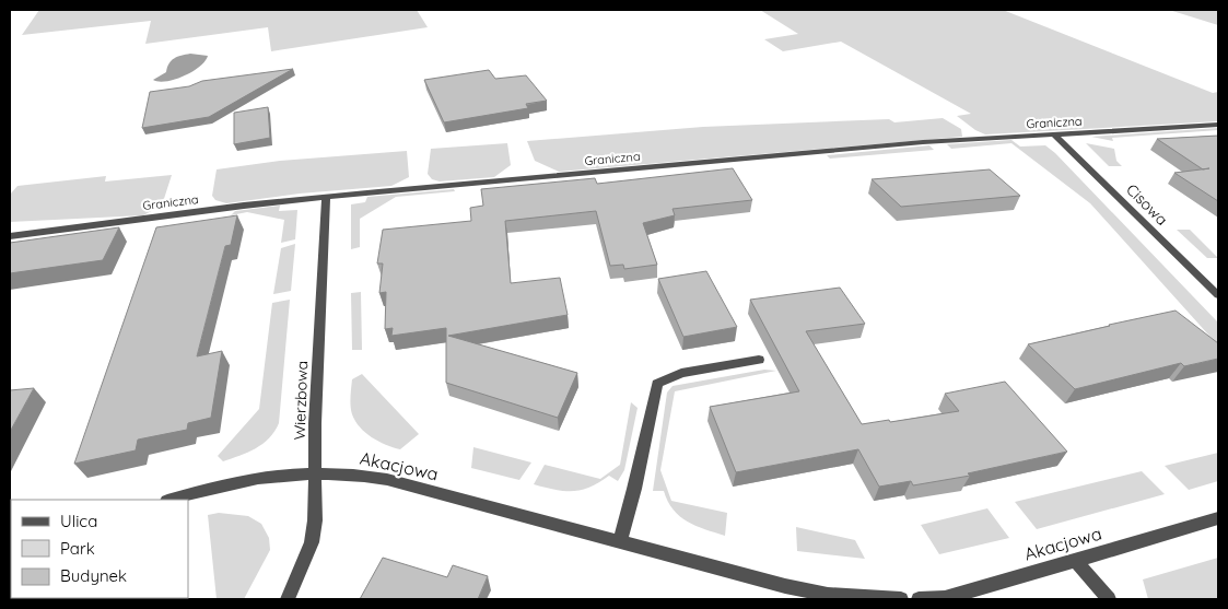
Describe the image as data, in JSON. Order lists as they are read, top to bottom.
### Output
{
  "streets": {
    "street": [
      "Graniczna",
      "Cisowa",
      "Wierzbowa",
      "Akacjowa"
    ]
  },
  "crossings": [
    ["Graniczna", "Cisowa"],
    ["Graniczna", "Wierzbowa"],
    ["Wierzbowa", "Akacjowa"]
  ],
  "legend": ["Ulica", "Park", "Budynek"]
}
